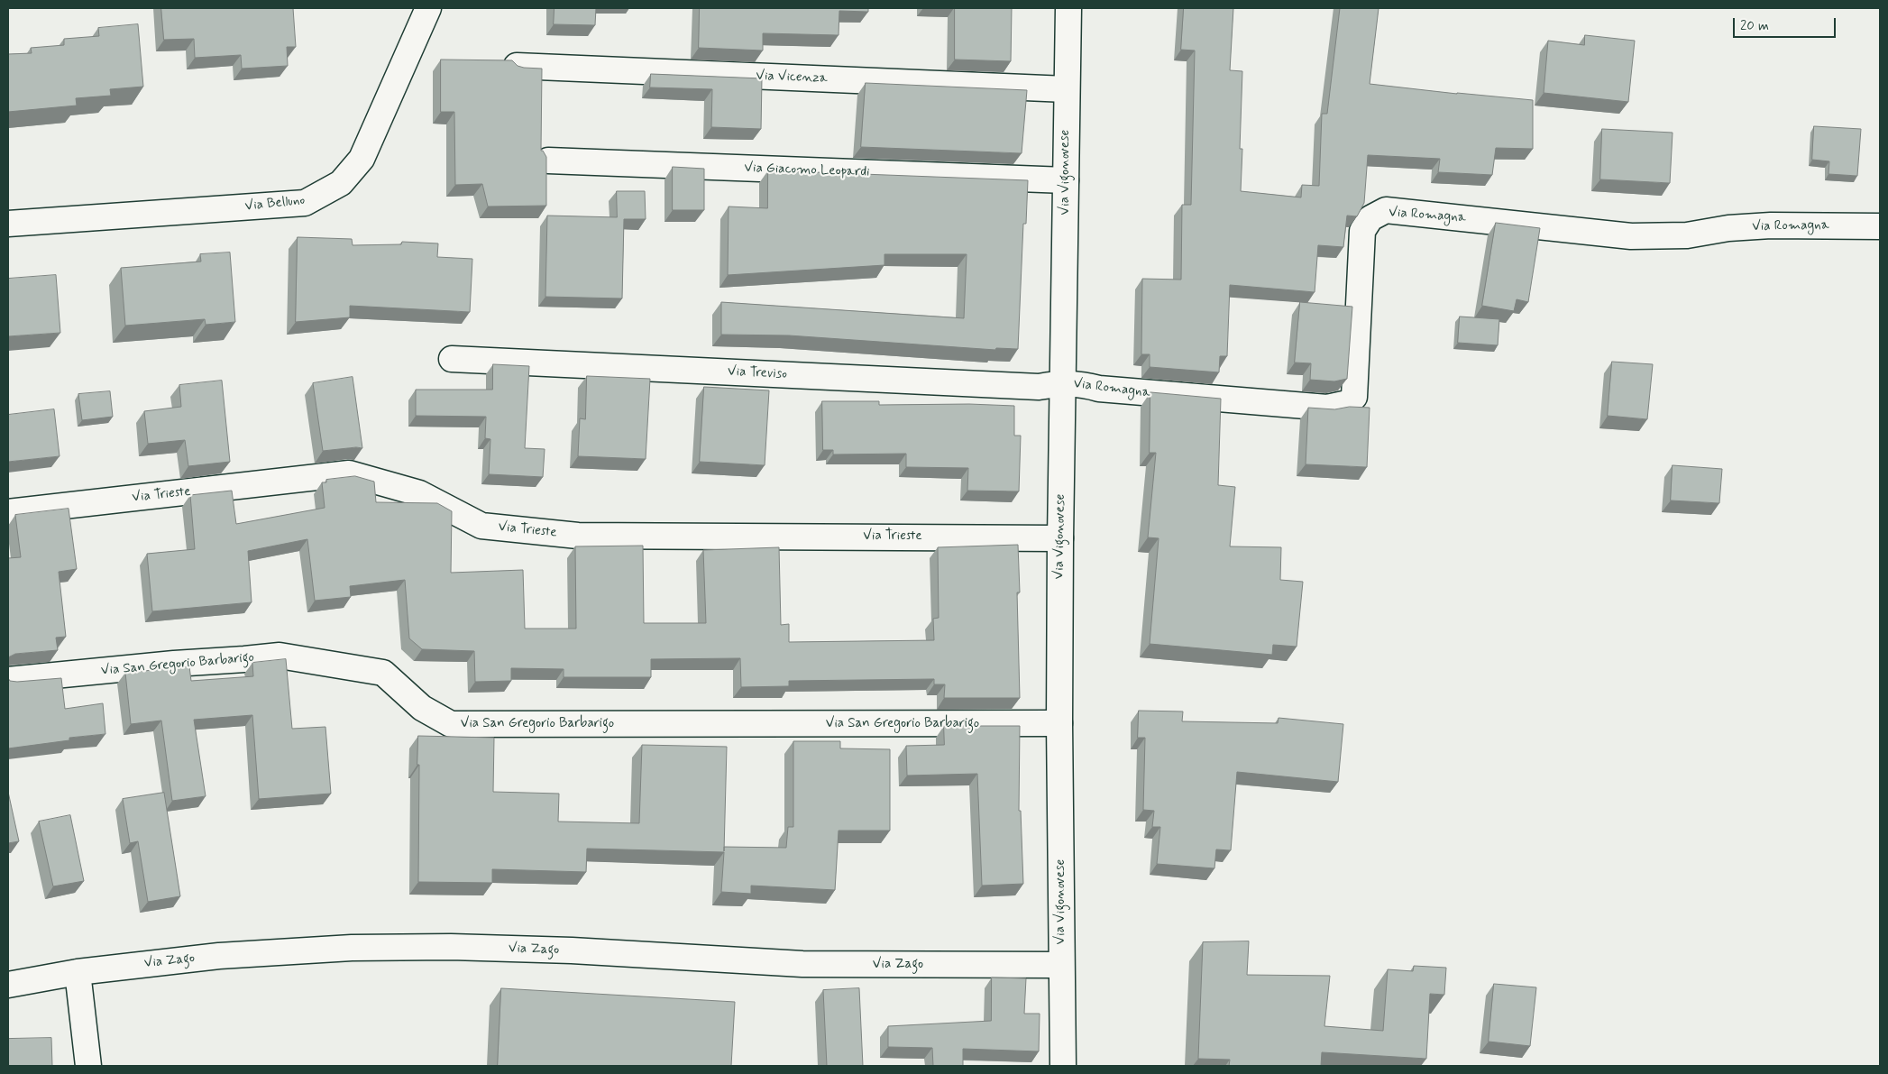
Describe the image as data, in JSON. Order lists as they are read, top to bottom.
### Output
{
  "streets": {
    "street": [
      "Via Vicenza",
      "Via Giacomo Leopardi",
      "Via Vigonovese",
      "Via Belluno",
      "Via Romagna",
      "Via Treviso",
      "Via Trieste",
      "Via San Gregorio Barbarigo",
      "Via Zago"
    ]
  },
  "crossings": [
    ["Via Vicenza", "Via Vigonovese"],
    ["Via Giacomo Leopardi", "Via Vigonovese"],
    ["Via Vigonovese", "Via Romagna"],
    ["Via Vigonovese", "Via Treviso"],
    ["Via Vigonovese", "Via Trieste"],
    ["Via Vigonovese", "Via San Gregorio Barbarigo"],
    ["Via Vigonovese", "Via Zago"],
    ["Via Romagna", "Via Treviso"]
  ],
  "scale_bar": "20 m"
}
